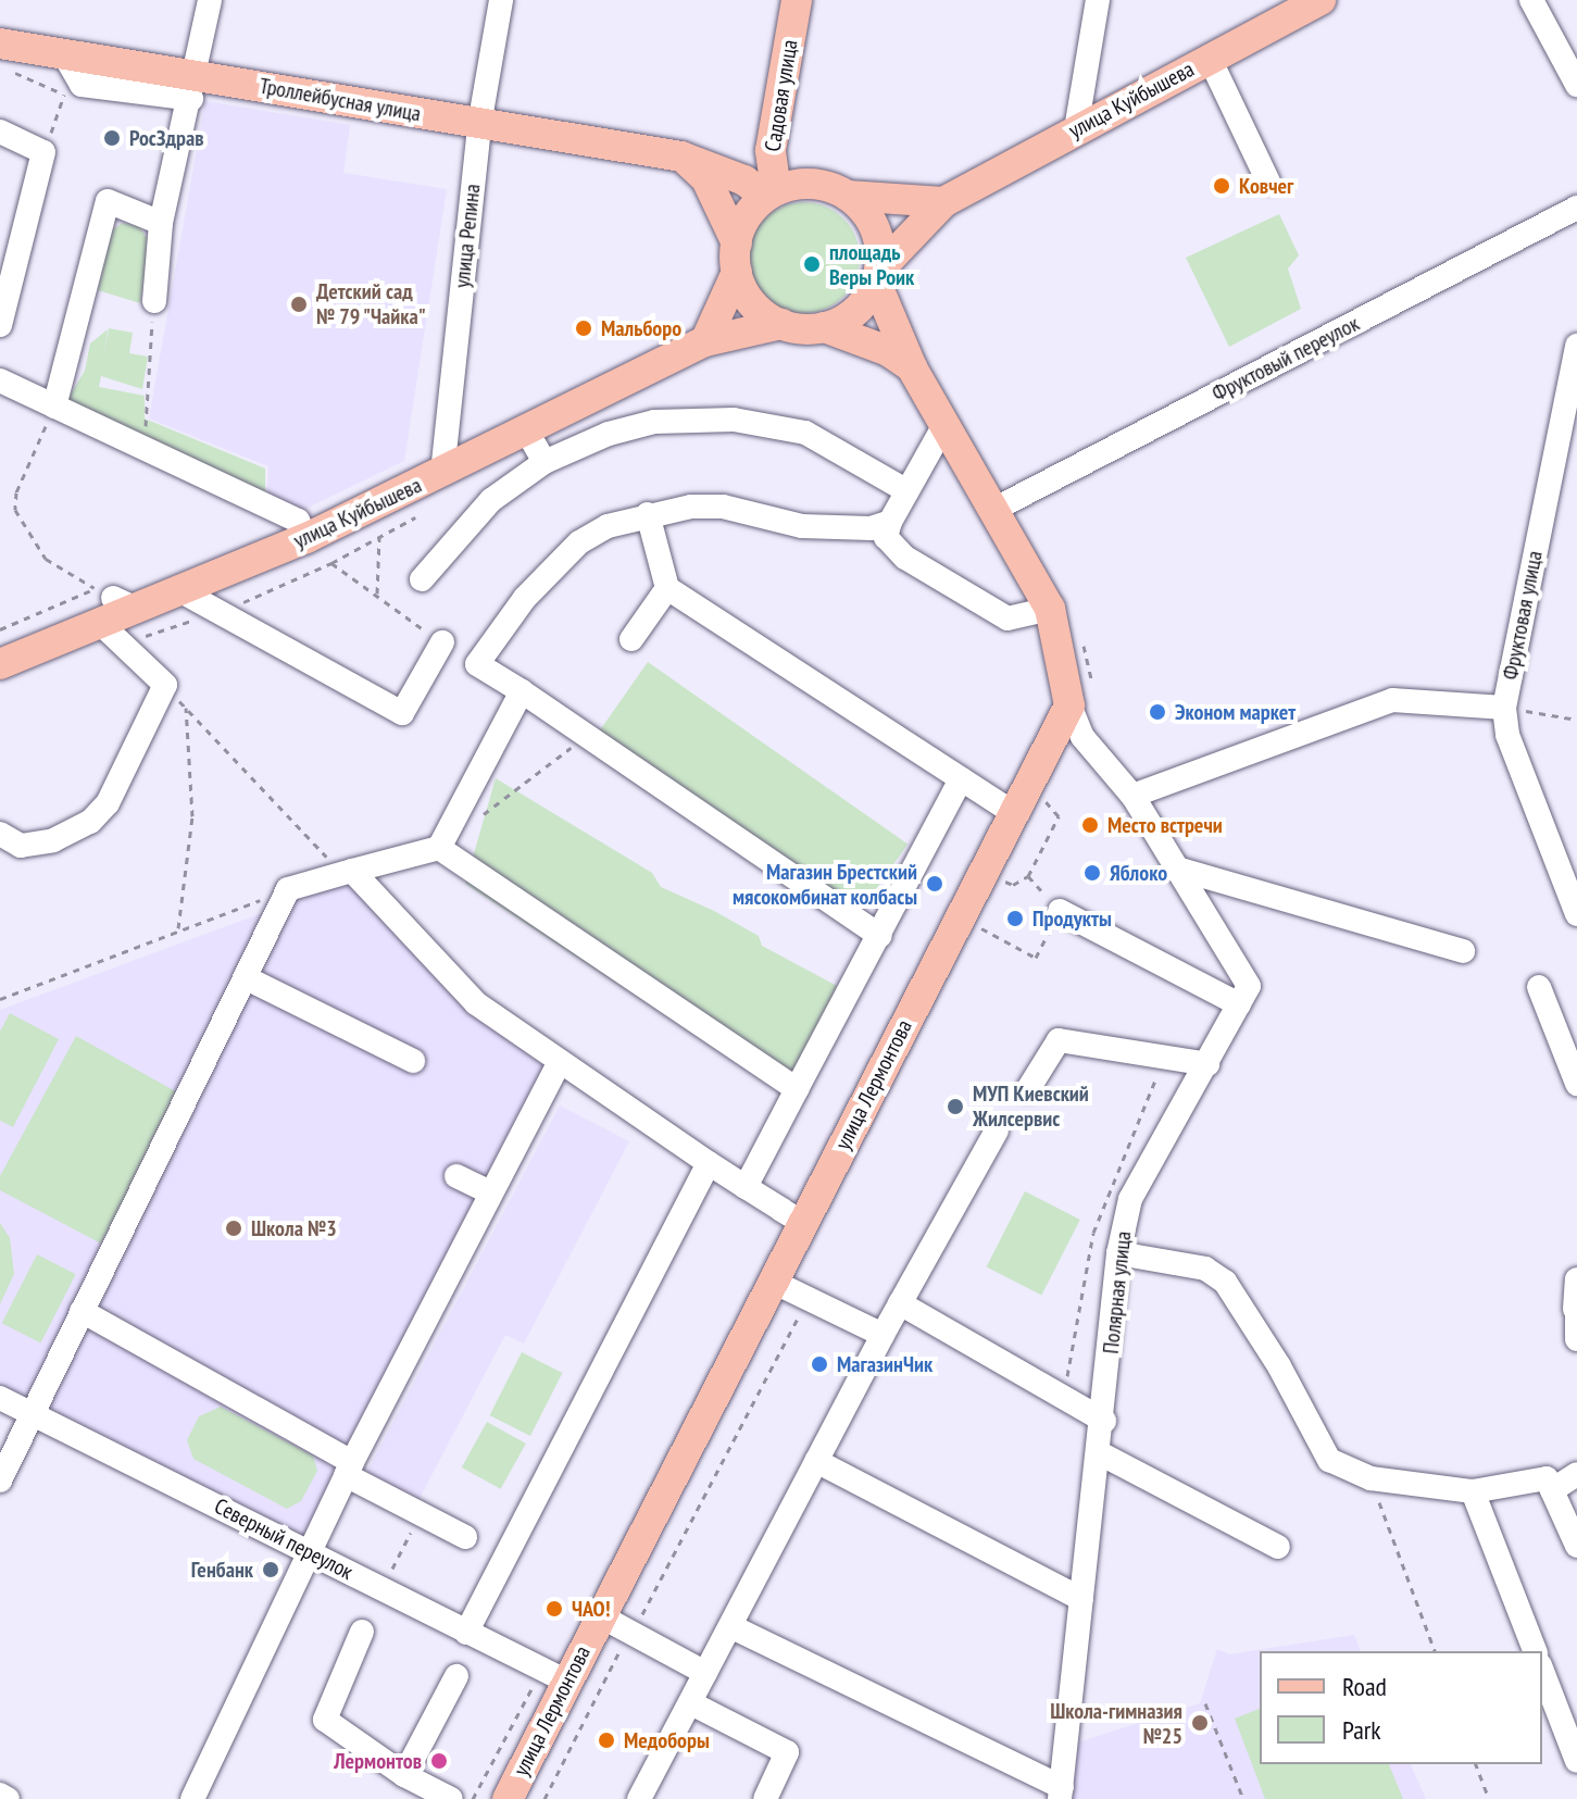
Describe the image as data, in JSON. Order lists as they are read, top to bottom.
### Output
{
  "streets": {
    "main road": [
      "Садовая улица",
      "Троллейбусная улица",
      "улица Куйбышева",
      "улица Лермонтова"
    ],
    "street": [
      "улица Репина",
      "Фруктовый переулок",
      "Фруктовая улица",
      "Полярная улица",
      "Северный переулок"
    ]
  },
  "crossings": [
    ["Садовая улица", "Троллейбусная улица"],
    ["Садовая улица", "улица Куйбышева"],
    ["Троллейбусная улица", "улица Куйбышева"],
    ["Троллейбусная улица", "улица Репина"],
    ["улица Куйбышева", "улица Репина"],
    ["улица Лермонтова", "Северный переулок"]
  ],
  "places": [
    "РосЗдрав",
    "Ковчег",
    "площадь Веры Роик",
    "Детский сад № 79 \"Чайка\"",
    "Мальборо",
    "Эконом маркет",
    "Место встречи",
    "Яблоко",
    "Магазин Брестский мясокомбинат колбасы",
    "Продукты",
    "МУП Киевский Жилсервис",
    "Школа №3",
    "МагазинЧик",
    "Генбанк",
    "ЧАО!",
    "Школа-гимназия №25",
    "Медоборы",
    "Лермонтов"
  ],
  "legend": ["Road", "Park"]
}
